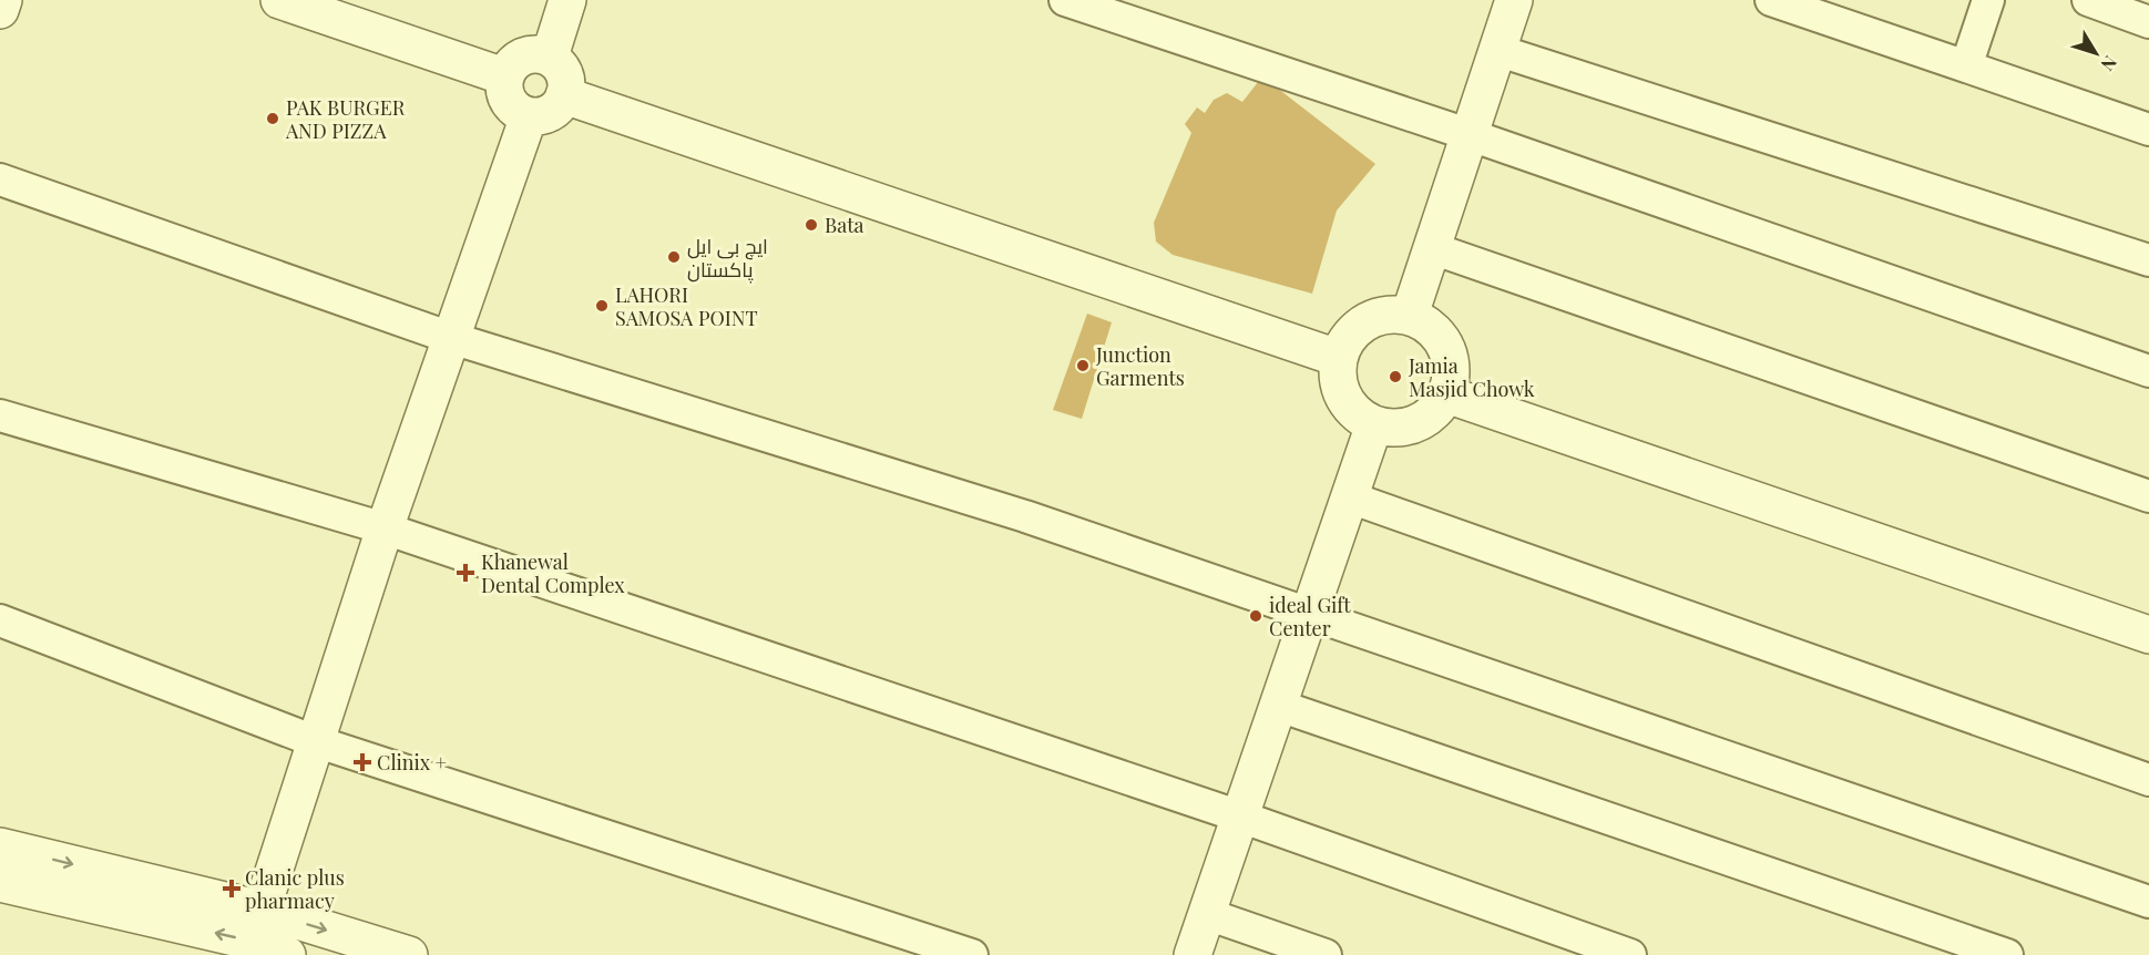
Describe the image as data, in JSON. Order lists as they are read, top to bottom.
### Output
{
  "places": {
    "other": [
      "PAK BURGER AND PIZZA",
      "Bata",
      "ایچ بی ایل پاکستان",
      "LAHORI SAMOSA POINT",
      "Junction Garments",
      "Jamia Masjid Chowk",
      "ideal Gift Center"
    ],
    "health": ["Khanewal Dental Complex", "Clinix +", "Clanic plus pharmacy"]
  },
  "north": "bottom right"
}
